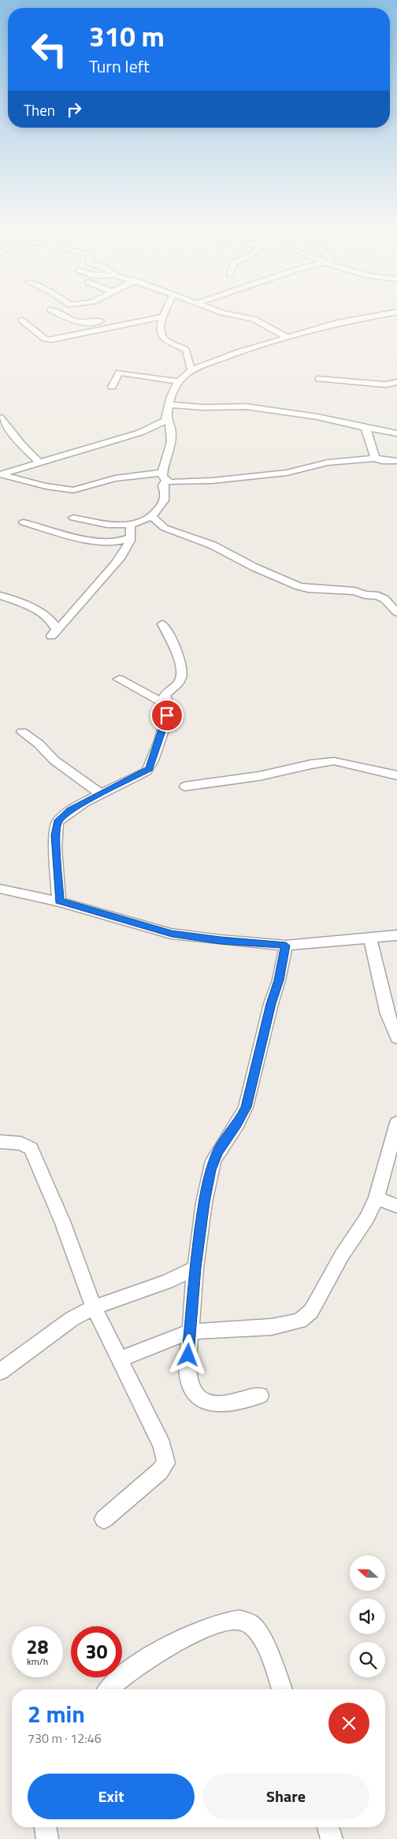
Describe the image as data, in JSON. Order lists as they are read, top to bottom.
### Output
{
  "north": "left",
  "page": {
    "turn": ["310 m", "Turn left"],
    "then": "Then",
    "speed": "28 km/h",
    "limit": "30",
    "heading": ["2 min", "730 m · 12:46"],
    "buttons": ["Exit", "Share"]
  }
}
